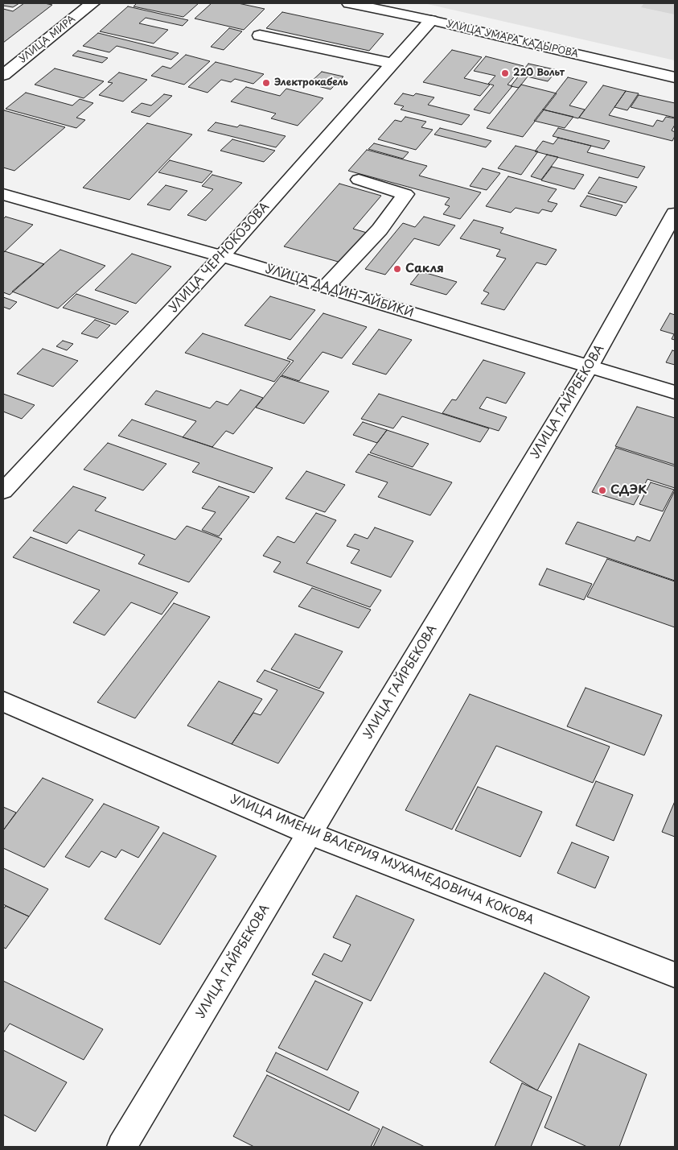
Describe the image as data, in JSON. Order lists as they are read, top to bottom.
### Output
{
  "streets": {
    "street": [
      "УЛИЦА МИРА",
      "УЛИЦА УМАРА КАДЫРОВА",
      "УЛИЦА ЧЕРНОКОЗОВА",
      "УЛИЦА ДАДИН-АЙБИКИ",
      "УЛИЦА ГАЙРБЕКОВА",
      "УЛИЦА ИМЕНИ ВАЛЕРИЯ МУХАМЕДОВИЧА КОКОВА"
    ]
  },
  "crossings": [
    ["УЛИЦА УМАРА КАДЫРОВА", "УЛИЦА ЧЕРНОКОЗОВА"],
    ["УЛИЦА ЧЕРНОКОЗОВА", "УЛИЦА ДАДИН-АЙБИКИ"],
    ["УЛИЦА ДАДИН-АЙБИКИ", "УЛИЦА ГАЙРБЕКОВА"],
    ["УЛИЦА ГАЙРБЕКОВА", "УЛИЦА ИМЕНИ ВАЛЕРИЯ МУХАМЕДОВИЧА КОКОВА"]
  ],
  "places": [
    "220 Вольт",
    "Электрокабель",
    "Сакля",
    "СДЭК"
  ]
}
